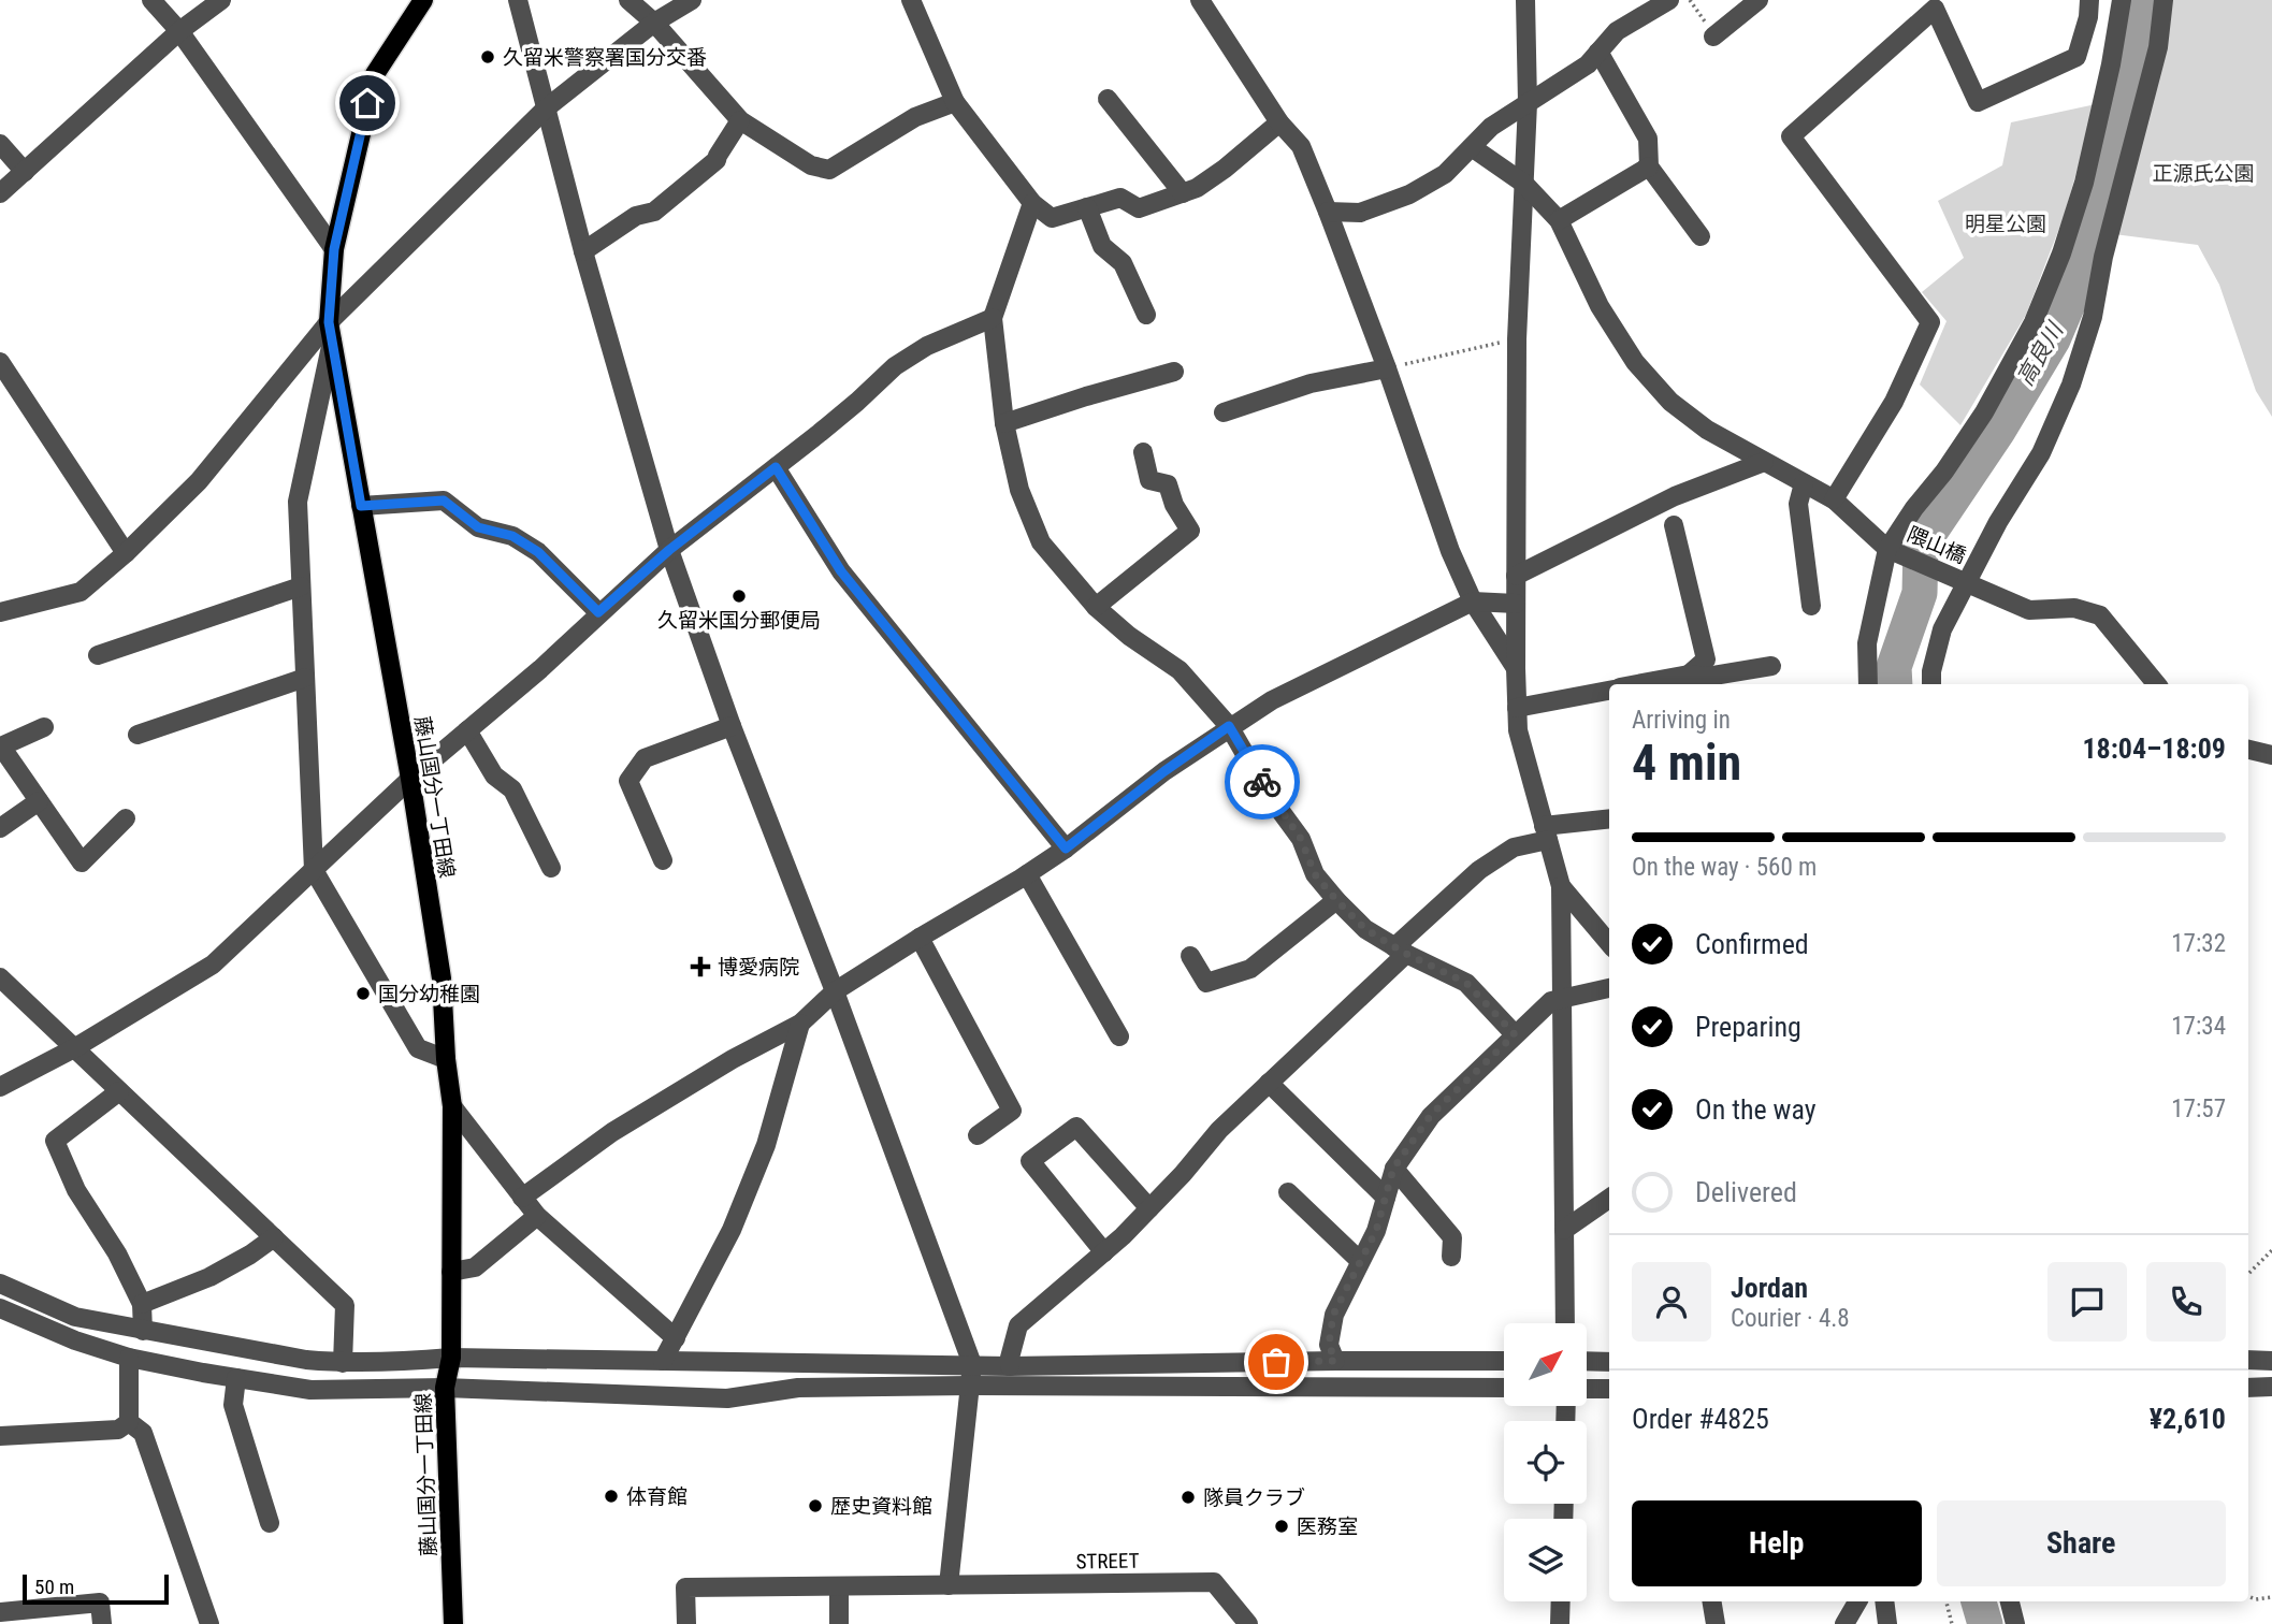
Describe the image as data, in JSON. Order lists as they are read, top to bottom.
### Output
{
  "streets": {
    "main road": ["藤山国分一丁田線"],
    "street": ["隈山橋", "STREET"]
  },
  "water": ["高良川"],
  "parks": ["正源氏公園", "明星公園"],
  "places": {
    "other": [
      "久留米警察署国分交番",
      "久留米国分郵便局",
      "国分幼稚園",
      "体育館",
      "隊員クラブ",
      "歴史資料館",
      "医務室"
    ],
    "health": ["博愛病院"]
  },
  "scale_bar": "50 m",
  "north": "top right",
  "page": {
    "heading": ["4 min", "Arriving in", "18:04–18:09"],
    "panel": [
      "Jordan",
      "Courier · 4.8",
      "Order #4825",
      "¥2,610"
    ],
    "bar": "On the way · 560 m",
    "list": [
      ["Confirmed", "17:32"],
      ["Preparing", "17:34"],
      ["On the way", "17:57"],
      "Delivered"
    ],
    "buttons": ["Help", "Share"],
    "scale": "50 m"
  }
}
